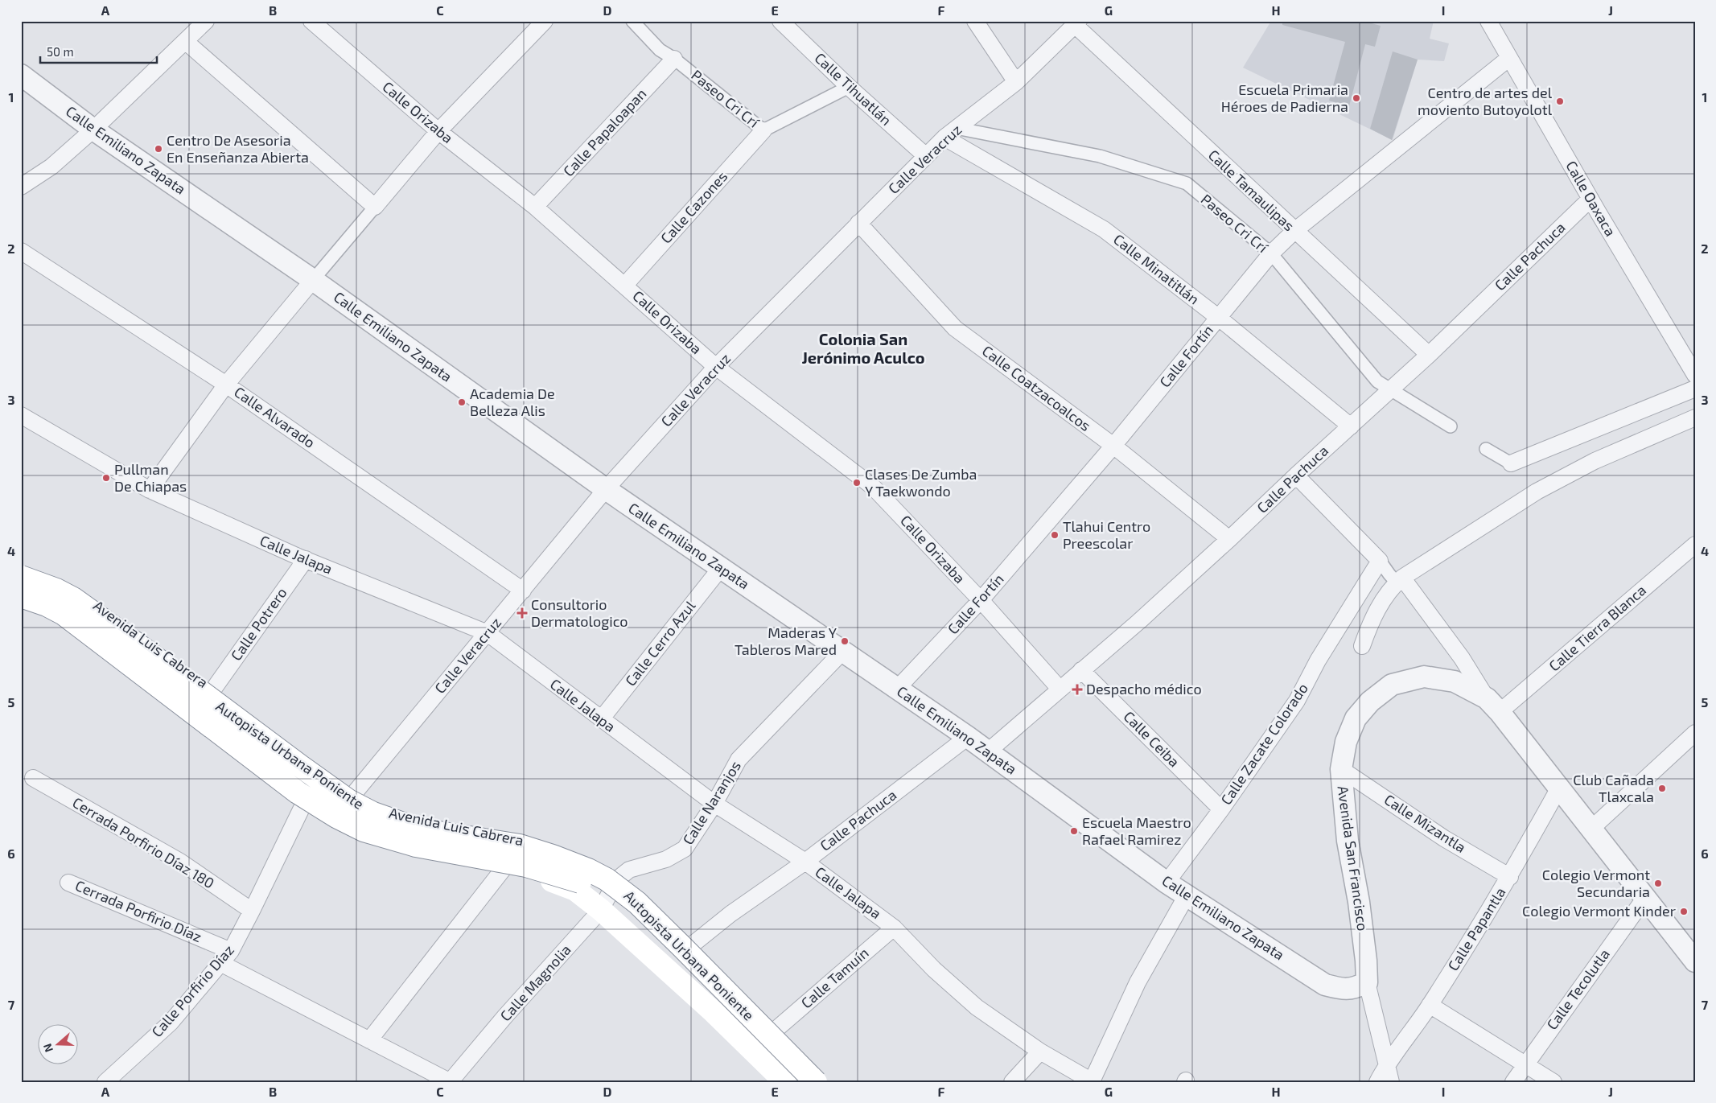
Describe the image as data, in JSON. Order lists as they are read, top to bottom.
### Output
{
  "streets": {
    "main road": ["Avenida Luis Cabrera", "Autopista Urbana Poniente"],
    "street": [
      "Calle Tihuatlán",
      "Paseo Cri Crí",
      "Calle Orizaba",
      "Calle Papaloapan",
      "Calle Emiliano Zapata",
      "Calle Veracruz",
      "Calle Tamaulipas",
      "Calle Oaxaca",
      "Calle Cazones",
      "Calle Pachuca",
      "Calle Minatitlán",
      "Calle Fortín",
      "Calle Coatzacoalcos",
      "Calle Alvarado",
      "Calle Jalapa",
      "Calle Potrero",
      "Calle Tierra Blanca",
      "Calle Cerro Azul",
      "Calle Ceiba",
      "Calle Zacate Colorado",
      "Calle Naranjos",
      "Calle Mizantla",
      "Cerrada Porfirio Díaz 180",
      "Avenida San Francisco",
      "Cerrada Porfirio Díaz",
      "Calle Papantla",
      "Calle Tamuín",
      "Calle Magnolia",
      "Calle Tecolutla",
      "Calle Porfirio Díaz"
    ]
  },
  "crossings": [
    ["Calle Tihuatlán", "Paseo Cri Crí"],
    ["Calle Tihuatlán", "Calle Veracruz"],
    ["Paseo Cri Crí", "Calle Papaloapan"],
    ["Paseo Cri Crí", "Calle Veracruz"],
    ["Paseo Cri Crí", "Calle Cazones"],
    ["Paseo Cri Crí", "Calle Pachuca"],
    ["Paseo Cri Crí", "Calle Minatitlán"],
    ["Paseo Cri Crí", "Calle Fortín"],
    ["Calle Orizaba", "Calle Papaloapan"],
    ["Calle Orizaba", "Calle Veracruz"],
    ["Calle Orizaba", "Calle Cazones"],
    ["Calle Orizaba", "Calle Pachuca"],
    ["Calle Orizaba", "Calle Fortín"],
    ["Calle Emiliano Zapata", "Calle Veracruz"],
    ["Calle Emiliano Zapata", "Calle Pachuca"],
    ["Calle Emiliano Zapata", "Calle Fortín"],
    ["Calle Emiliano Zapata", "Calle Cerro Azul"],
    ["Calle Emiliano Zapata", "Calle Zacate Colorado"],
    ["Calle Emiliano Zapata", "Calle Naranjos"],
    ["Calle Emiliano Zapata", "Avenida San Francisco"],
    ["Calle Veracruz", "Calle Tamaulipas"],
    ["Calle Veracruz", "Calle Minatitlán"],
    ["Calle Veracruz", "Calle Coatzacoalcos"],
    ["Calle Veracruz", "Calle Alvarado"],
    ["Calle Veracruz", "Calle Jalapa"],
    ["Calle Veracruz", "Avenida Luis Cabrera"],
    ["Calle Tamaulipas", "Calle Pachuca"],
    ["Calle Tamaulipas", "Calle Fortín"],
    ["Calle Oaxaca", "Calle Pachuca"],
    ["Calle Oaxaca", "Calle Fortín"],
    ["Calle Pachuca", "Calle Minatitlán"],
    ["Calle Pachuca", "Calle Coatzacoalcos"],
    ["Calle Pachuca", "Calle Jalapa"],
    ["Calle Pachuca", "Avenida Luis Cabrera"],
    ["Calle Pachuca", "Calle Ceiba"],
    ["Calle Minatitlán", "Calle Fortín"],
    ["Calle Fortín", "Calle Coatzacoalcos"],
    ["Calle Jalapa", "Calle Potrero"],
    ["Calle Jalapa", "Calle Cerro Azul"],
    ["Calle Jalapa", "Calle Naranjos"],
    ["Calle Jalapa", "Calle Tamuín"],
    ["Calle Potrero", "Avenida Luis Cabrera"],
    ["Calle Tierra Blanca", "Avenida San Francisco"],
    ["Avenida Luis Cabrera", "Autopista Urbana Poniente"],
    ["Avenida Luis Cabrera", "Calle Naranjos"],
    ["Avenida Luis Cabrera", "Calle Tamuín"],
    ["Avenida Luis Cabrera", "Calle Magnolia"],
    ["Avenida Luis Cabrera", "Calle Porfirio Díaz"],
    ["Calle Ceiba", "Calle Zacate Colorado"],
    ["Calle Naranjos", "Calle Magnolia"],
    ["Calle Mizantla", "Avenida San Francisco"],
    ["Calle Mizantla", "Calle Papantla"],
    ["Cerrada Porfirio Díaz 180", "Calle Porfirio Díaz"],
    ["Avenida San Francisco", "Calle Papantla"],
    ["Avenida San Francisco", "Calle Tecolutla"],
    ["Cerrada Porfirio Díaz", "Calle Magnolia"],
    ["Cerrada Porfirio Díaz", "Calle Porfirio Díaz"]
  ],
  "districts": ["Colonia San Jerónimo Aculco"],
  "places": {
    "other": [
      "Escuela Primaria Héroes de Padierna",
      "Centro de artes del moviento Butoyolotl",
      "Centro De Asesoria En Enseñanza Abierta",
      "Academia De Belleza Alis",
      "Pullman De Chiapas",
      "Clases De Zumba Y Taekwondo",
      "Tlahui Centro Preescolar",
      "Maderas Y Tableros Mared",
      "Club Cañada Tlaxcala",
      "Escuela Maestro Rafael Ramirez",
      "Colegio Vermont Secundaria",
      "Colegio Vermont Kinder"
    ],
    "health": ["Consultorio Dermatologico", "Despacho médico"]
  },
  "scale_bar": "50 m",
  "north": "left",
  "grid": {
    "columns": [
      "A",
      "B",
      "C",
      "D",
      "E",
      "F",
      "G",
      "H",
      "I",
      "J"
    ],
    "rows": [
      "1",
      "2",
      "3",
      "4",
      "5",
      "6",
      "7"
    ]
  }
}
